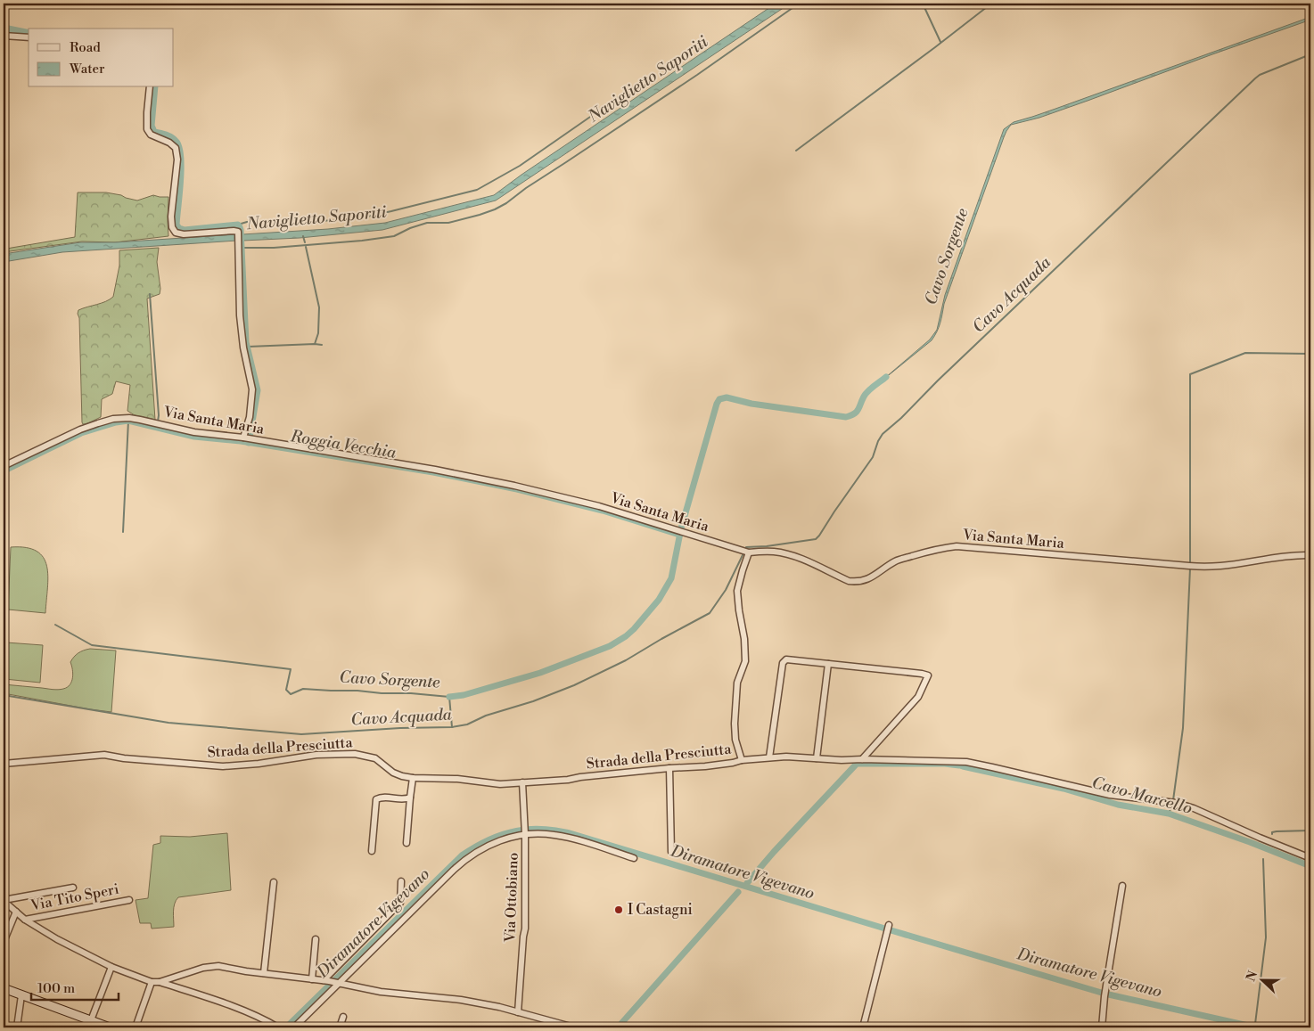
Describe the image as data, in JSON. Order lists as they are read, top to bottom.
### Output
{
  "streets": {
    "street": [
      "Via Santa Maria",
      "Strada della Presciutta",
      "Via Tito Speri",
      "Via Ottobiano"
    ]
  },
  "crossings": [
    ["Strada della Presciutta", "Via Ottobiano"]
  ],
  "water": [
    "Naviglietto Saporiti",
    "Cavo Sorgente",
    "Cavo Acquada",
    "Roggia Vecchia",
    "Cavo Marcello",
    "Diramatore Vigevano"
  ],
  "places": ["I Castagni"],
  "legend": ["Road", "Water"],
  "scale_bar": "100 m",
  "north": "left"
}
